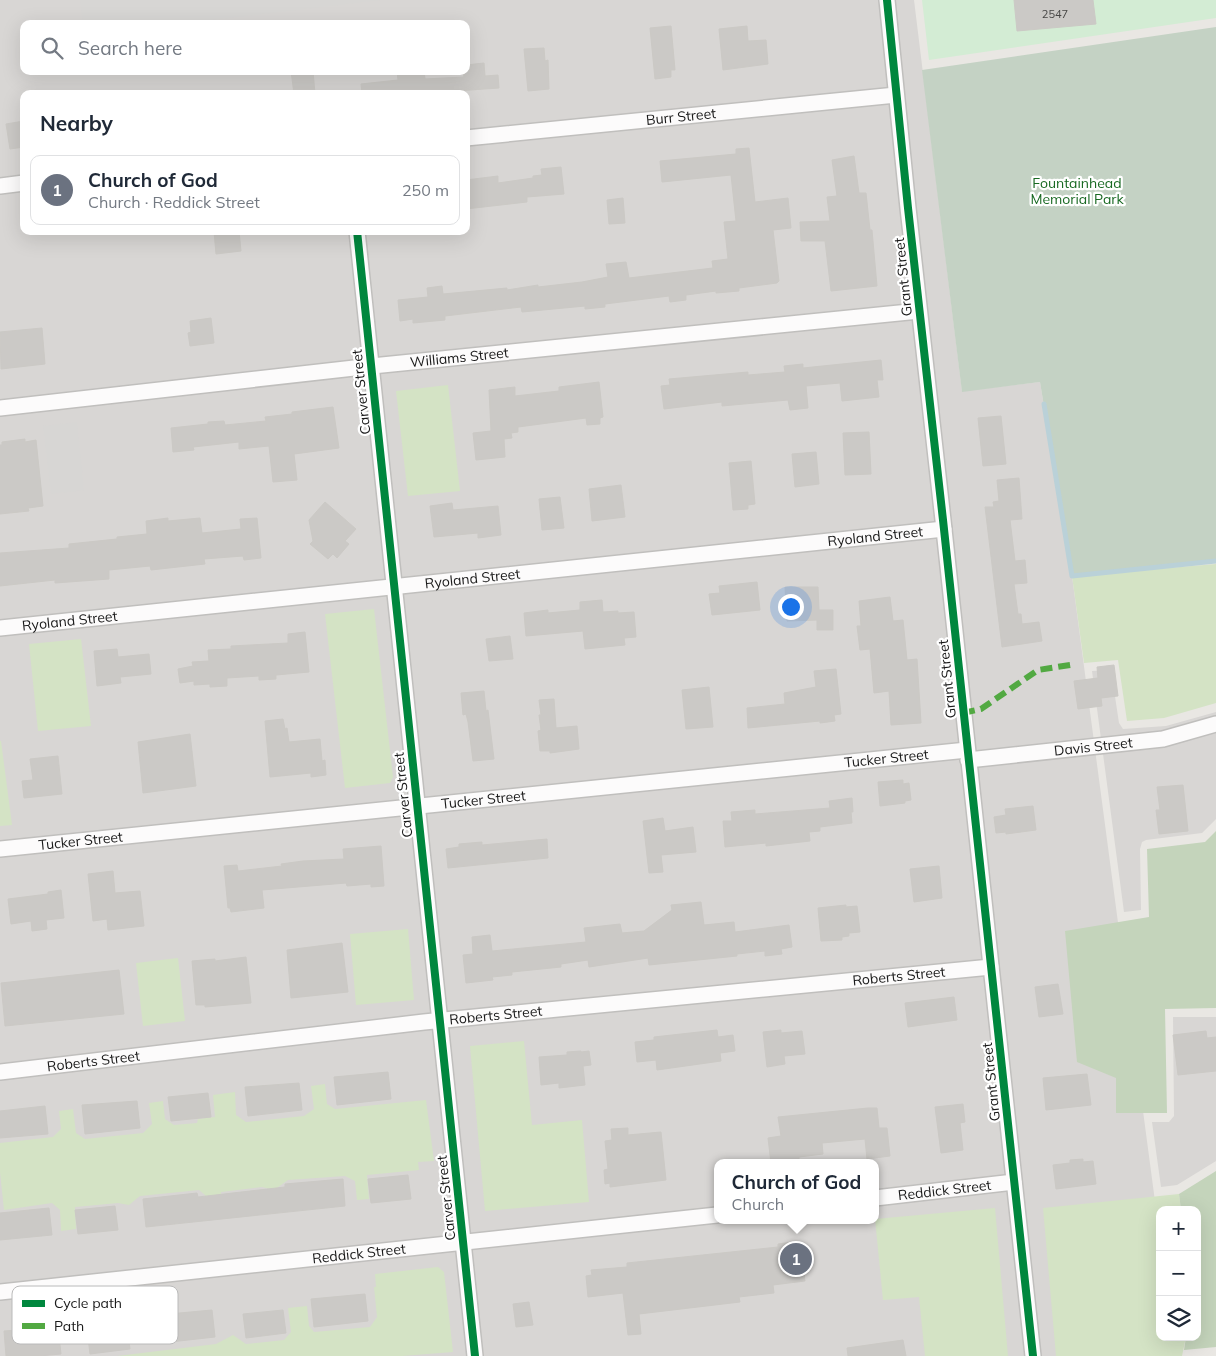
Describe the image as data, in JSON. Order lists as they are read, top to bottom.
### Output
{
  "streets": {
    "street": [
      "Burr Street",
      "Grant Street",
      "Williams Street",
      "Carver Street",
      "Ryoland Street",
      "Davis Street",
      "Tucker Street",
      "Roberts Street",
      "Reddick Street"
    ]
  },
  "crossings": [
    ["Burr Street", "Grant Street"],
    ["Grant Street", "Williams Street"],
    ["Grant Street", "Ryoland Street"],
    ["Grant Street", "Davis Street"],
    ["Grant Street", "Tucker Street"],
    ["Grant Street", "Roberts Street"],
    ["Grant Street", "Reddick Street"],
    ["Williams Street", "Carver Street"],
    ["Carver Street", "Ryoland Street"],
    ["Carver Street", "Tucker Street"],
    ["Carver Street", "Roberts Street"],
    ["Carver Street", "Reddick Street"],
    ["Davis Street", "Tucker Street"]
  ],
  "parks": ["Fountainhead Memorial Park"],
  "house_numbers": ["2547"],
  "legend": ["Cycle path", "Path"],
  "page": {
    "search": "Search here",
    "heading": "Nearby",
    "list": [
      {
        "mark": "1",
        "name": "Church of God",
        "note": "Church · Reddick Street",
        "value": "250 m"
      }
    ],
    "popup": ["Church of God", "Church"],
    "map_buttons": ["+", "−"],
    "pins": "1"
  }
}
